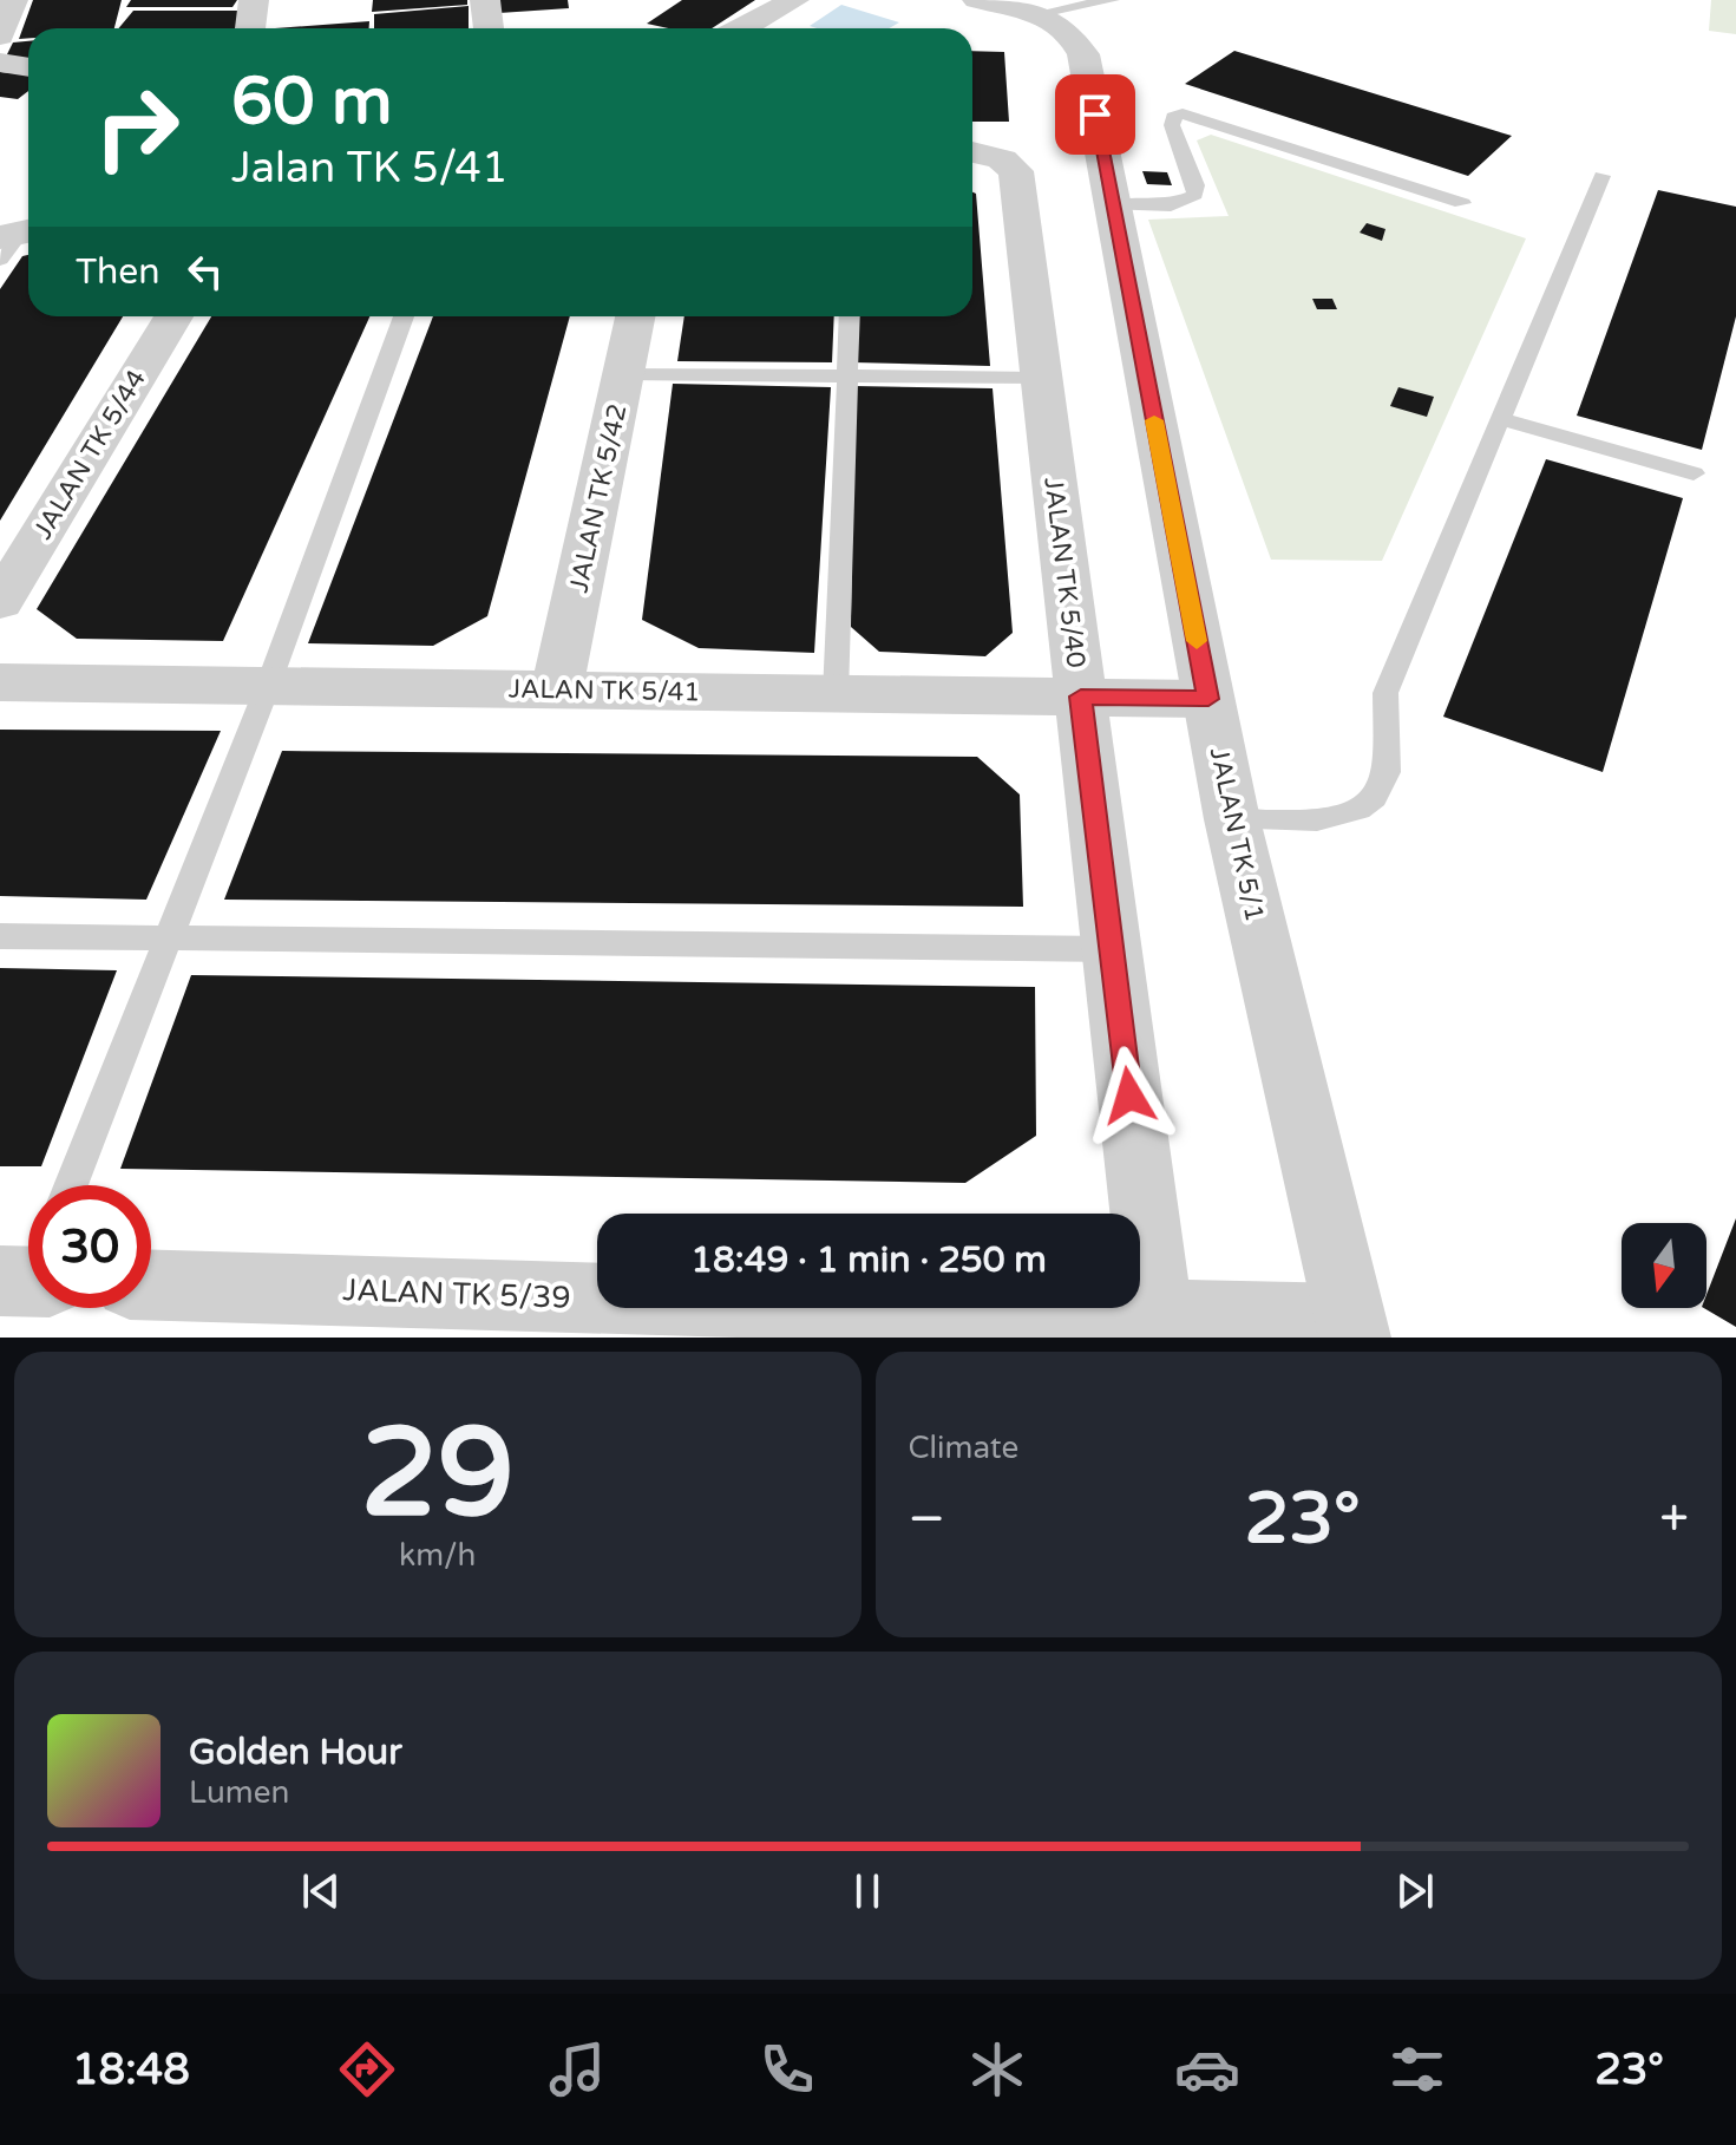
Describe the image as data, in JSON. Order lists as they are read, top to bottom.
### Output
{
  "streets": {
    "street": [
      "JALAN TK 5/44",
      "JALAN TK 5/42",
      "JALAN TK 5/40",
      "JALAN TK 5/41",
      "JALAN TK 5/1",
      "JALAN TK 5/39"
    ]
  },
  "crossings": [
    ["JALAN TK 5/42", "JALAN TK 5/41"],
    ["JALAN TK 5/40", "JALAN TK 5/41"],
    ["JALAN TK 5/40", "JALAN TK 5/39"],
    ["JALAN TK 5/41", "JALAN TK 5/1"],
    ["JALAN TK 5/1", "JALAN TK 5/39"]
  ],
  "north": "bottom",
  "page": {
    "turn": ["60 m", "Jalan TK 5/41"],
    "then": "Then",
    "limit": "30",
    "trip": "18:49 · 1 min · 250 m",
    "tile": [
      ["29", "km/h"],
      "Climate"
    ],
    "heat": ["−", "23°", "+"],
    "song": ["Golden Hour", "Lumen"],
    "tabs": ["18:48", "23°"]
  }
}
